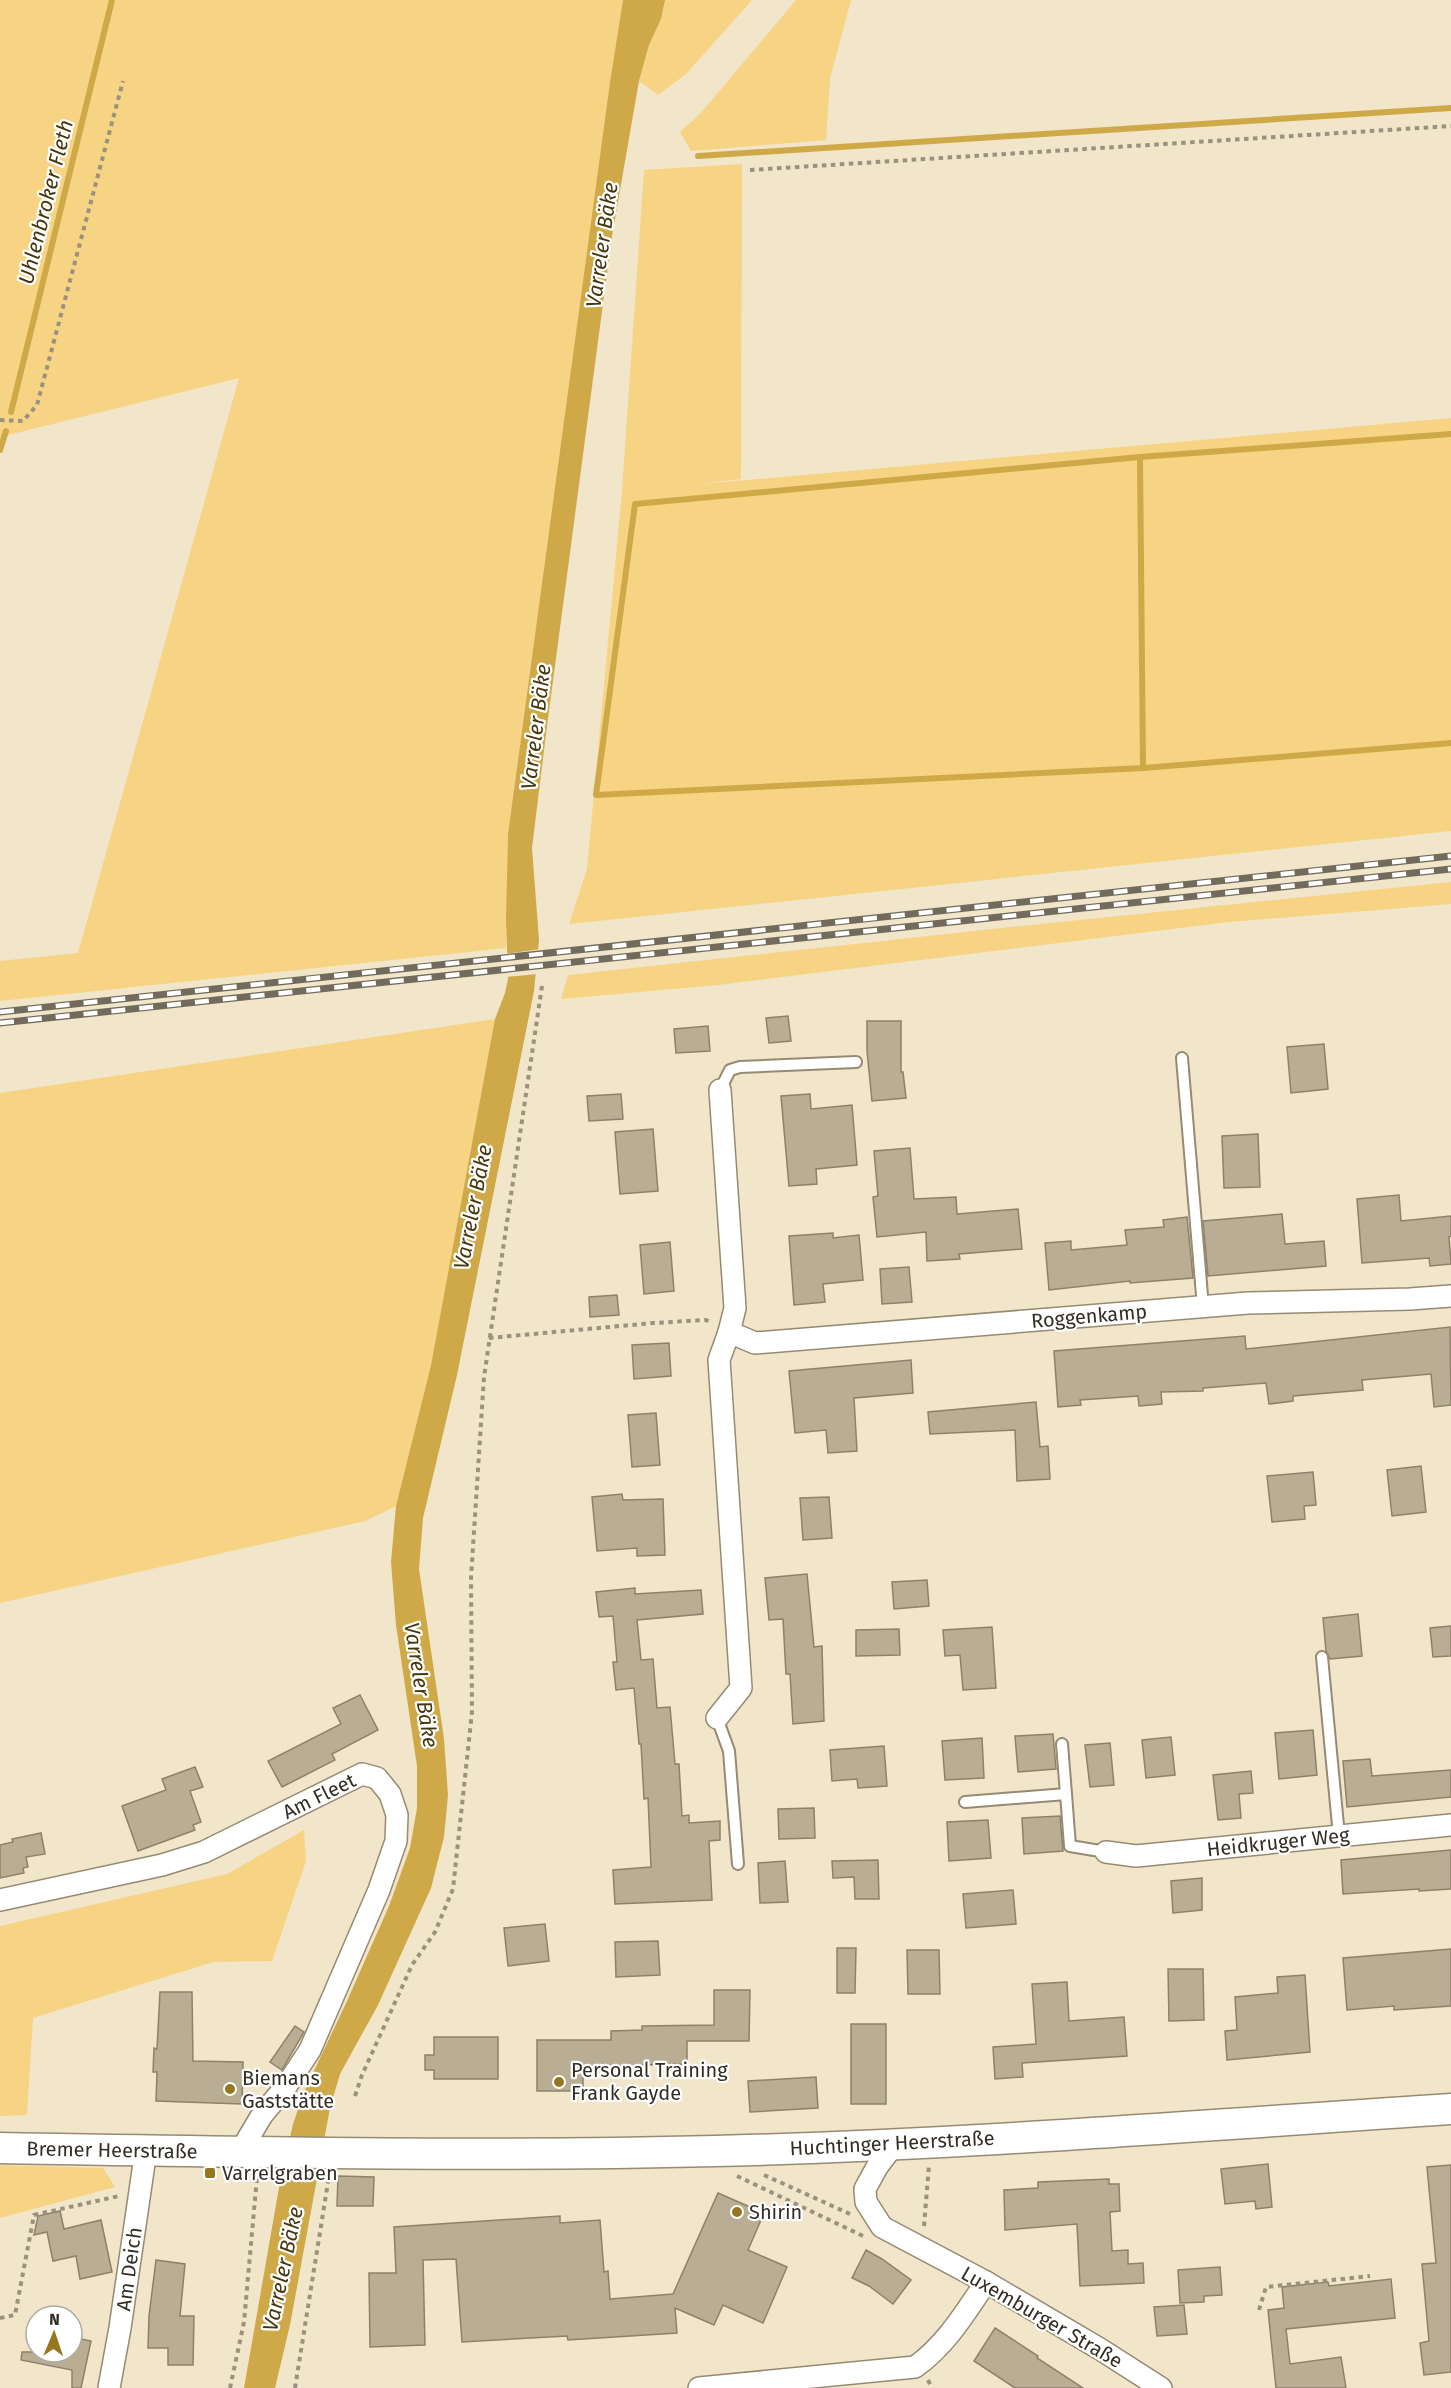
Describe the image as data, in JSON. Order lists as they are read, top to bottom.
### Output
{
  "streets": {
    "main road": ["Huchtinger Heerstraße", "Bremer Heerstraße"],
    "street": [
      "Roggenkamp",
      "Am Fleet",
      "Heidkruger Weg",
      "Am Deich",
      "Luxemburger Straße"
    ]
  },
  "crossings": [
    ["Am Fleet", "Bremer Heerstraße"],
    ["Huchtinger Heerstraße", "Bremer Heerstraße"],
    ["Huchtinger Heerstraße", "Luxemburger Straße"],
    ["Bremer Heerstraße", "Am Deich"]
  ],
  "water": ["Uhlenbroker Fleth", "Varreler Bäke"],
  "places": {
    "other": ["Personal Training Frank Gayde", "Biemans Gaststätte", "Shirin"],
    "transit": ["Varrelgraben"]
  },
  "north": "top"
}
